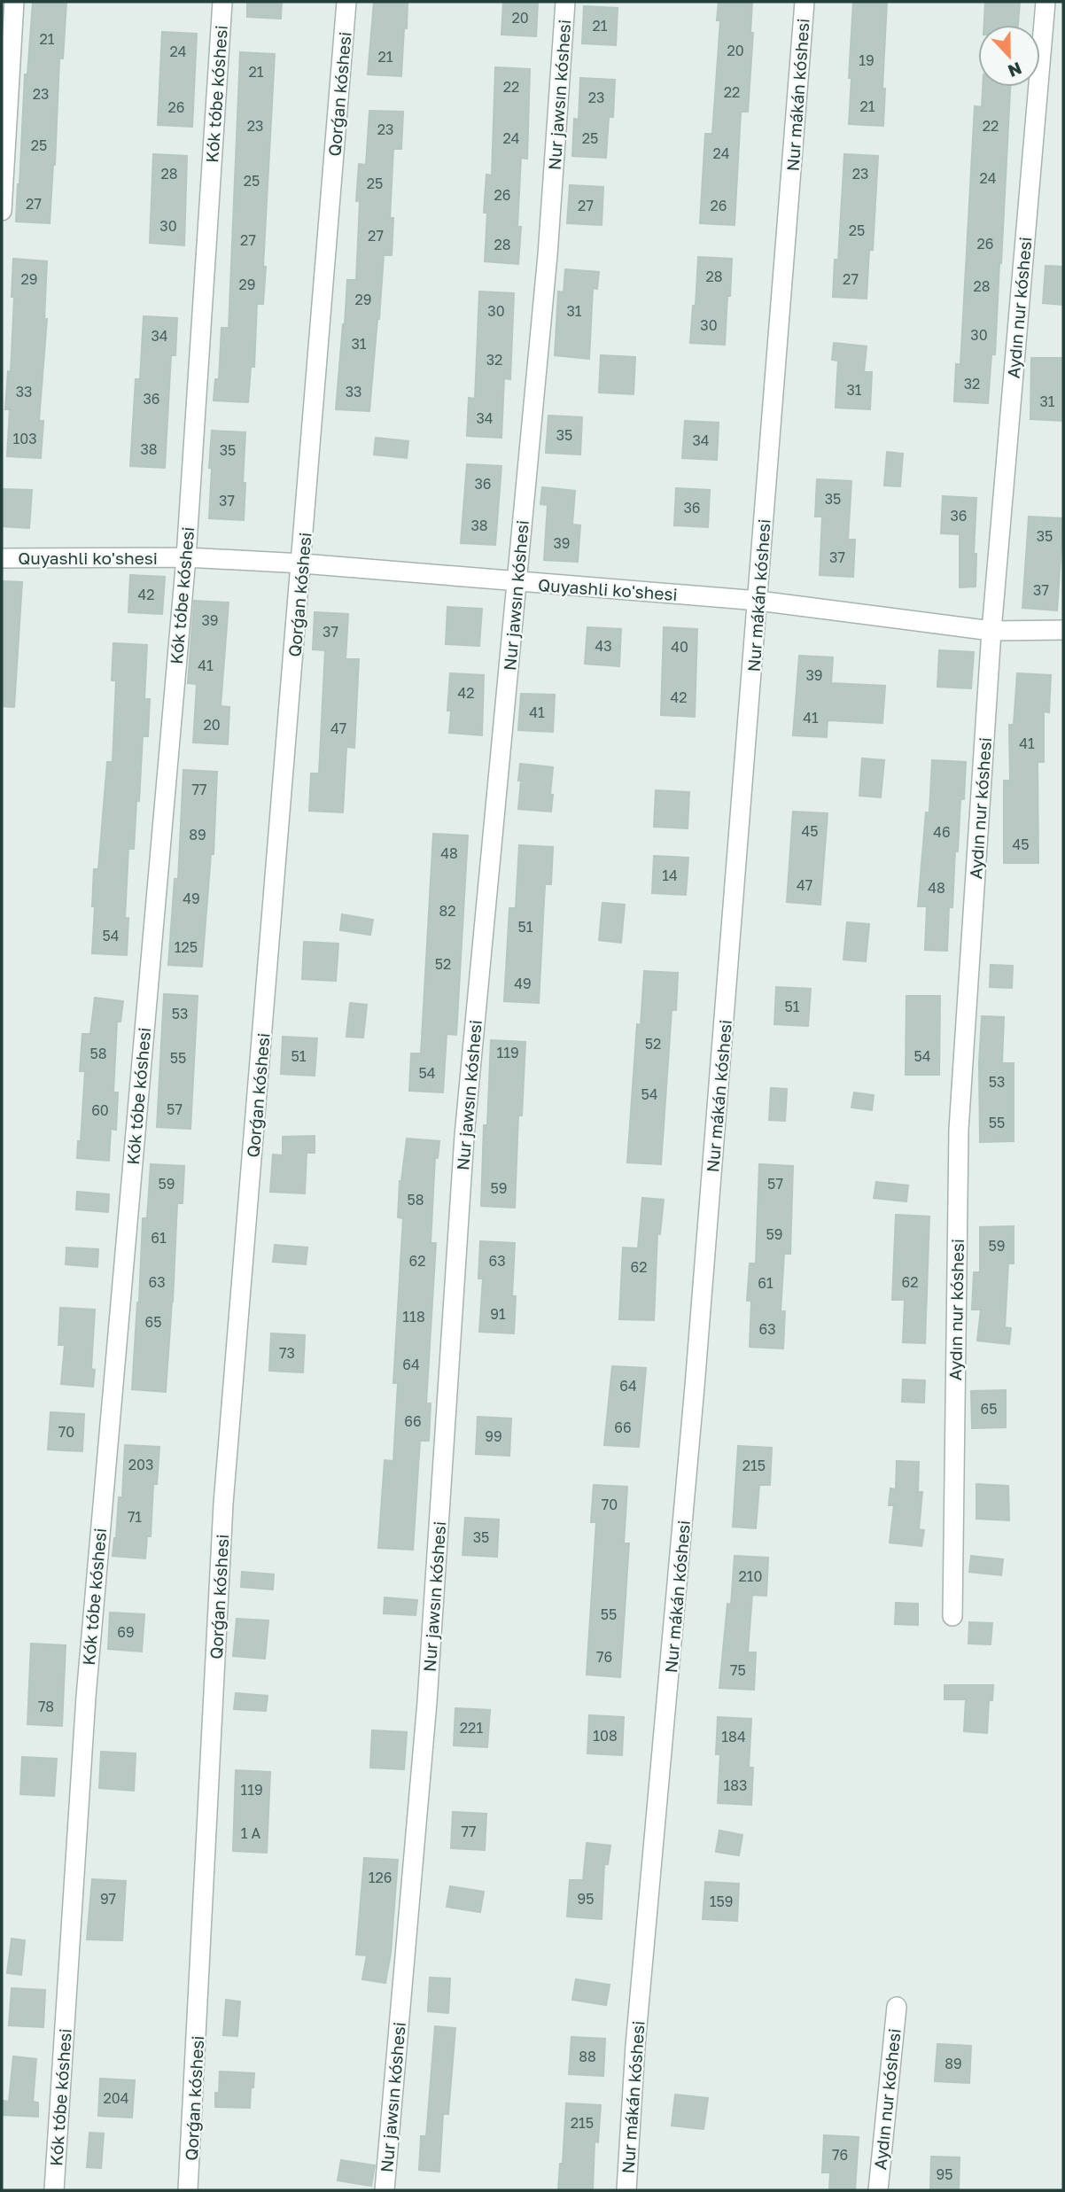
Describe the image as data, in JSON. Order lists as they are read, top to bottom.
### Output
{
  "streets": {
    "street": [
      "Kók tóbe kóshesi",
      "Qorǵan kóshesi",
      "Nur jawsın kóshesi",
      "Nur mákán kóshesi",
      "Aydın nur kóshesi",
      "Quyashli ko'shesi"
    ]
  },
  "crossings": [
    ["Kók tóbe kóshesi", "Quyashli ko'shesi"],
    ["Qorǵan kóshesi", "Quyashli ko'shesi"],
    ["Nur jawsın kóshesi", "Quyashli ko'shesi"],
    ["Nur mákán kóshesi", "Quyashli ko'shesi"],
    ["Aydın nur kóshesi", "Quyashli ko'shesi"]
  ],
  "house_numbers": [
    "20",
    "21",
    "21",
    "20",
    "24",
    "21",
    "19",
    "21",
    "22",
    "22",
    "23",
    "23",
    "21",
    "26",
    "23",
    "22",
    "23",
    "24",
    "25",
    "25",
    "24",
    "28",
    "23",
    "24",
    "25",
    "25",
    "26",
    "27",
    "27",
    "26",
    "30",
    "25",
    "27",
    "27",
    "26",
    "28",
    "28",
    "29",
    "27",
    "29",
    "28",
    "29",
    "30",
    "31",
    "30",
    "30",
    "34",
    "31",
    "32",
    "32",
    "31",
    "33",
    "33",
    "36",
    "31",
    "34",
    "35",
    "103",
    "34",
    "38",
    "35",
    "36",
    "35",
    "37",
    "36",
    "36",
    "38",
    "35",
    "39",
    "37",
    "37",
    "42",
    "39",
    "37",
    "43",
    "40",
    "41",
    "39",
    "42",
    "42",
    "41",
    "41",
    "20",
    "47",
    "41",
    "77",
    "45",
    "46",
    "89",
    "45",
    "48",
    "14",
    "47",
    "48",
    "49",
    "82",
    "51",
    "54",
    "125",
    "52",
    "49",
    "51",
    "53",
    "52",
    "119",
    "58",
    "51",
    "54",
    "55",
    "54",
    "53",
    "54",
    "57",
    "60",
    "55",
    "59",
    "57",
    "59",
    "58",
    "59",
    "61",
    "59",
    "62",
    "63",
    "62",
    "63",
    "62",
    "61",
    "91",
    "118",
    "65",
    "63",
    "73",
    "64",
    "64",
    "65",
    "66",
    "66",
    "70",
    "99",
    "203",
    "215",
    "70",
    "71",
    "35",
    "210",
    "55",
    "69",
    "76",
    "75",
    "78",
    "221",
    "108",
    "184",
    "183",
    "119",
    "77",
    "1 А",
    "126",
    "97",
    "95",
    "159",
    "88",
    "89",
    "204",
    "215",
    "76",
    "95"
  ],
  "north": "bottom"
}
